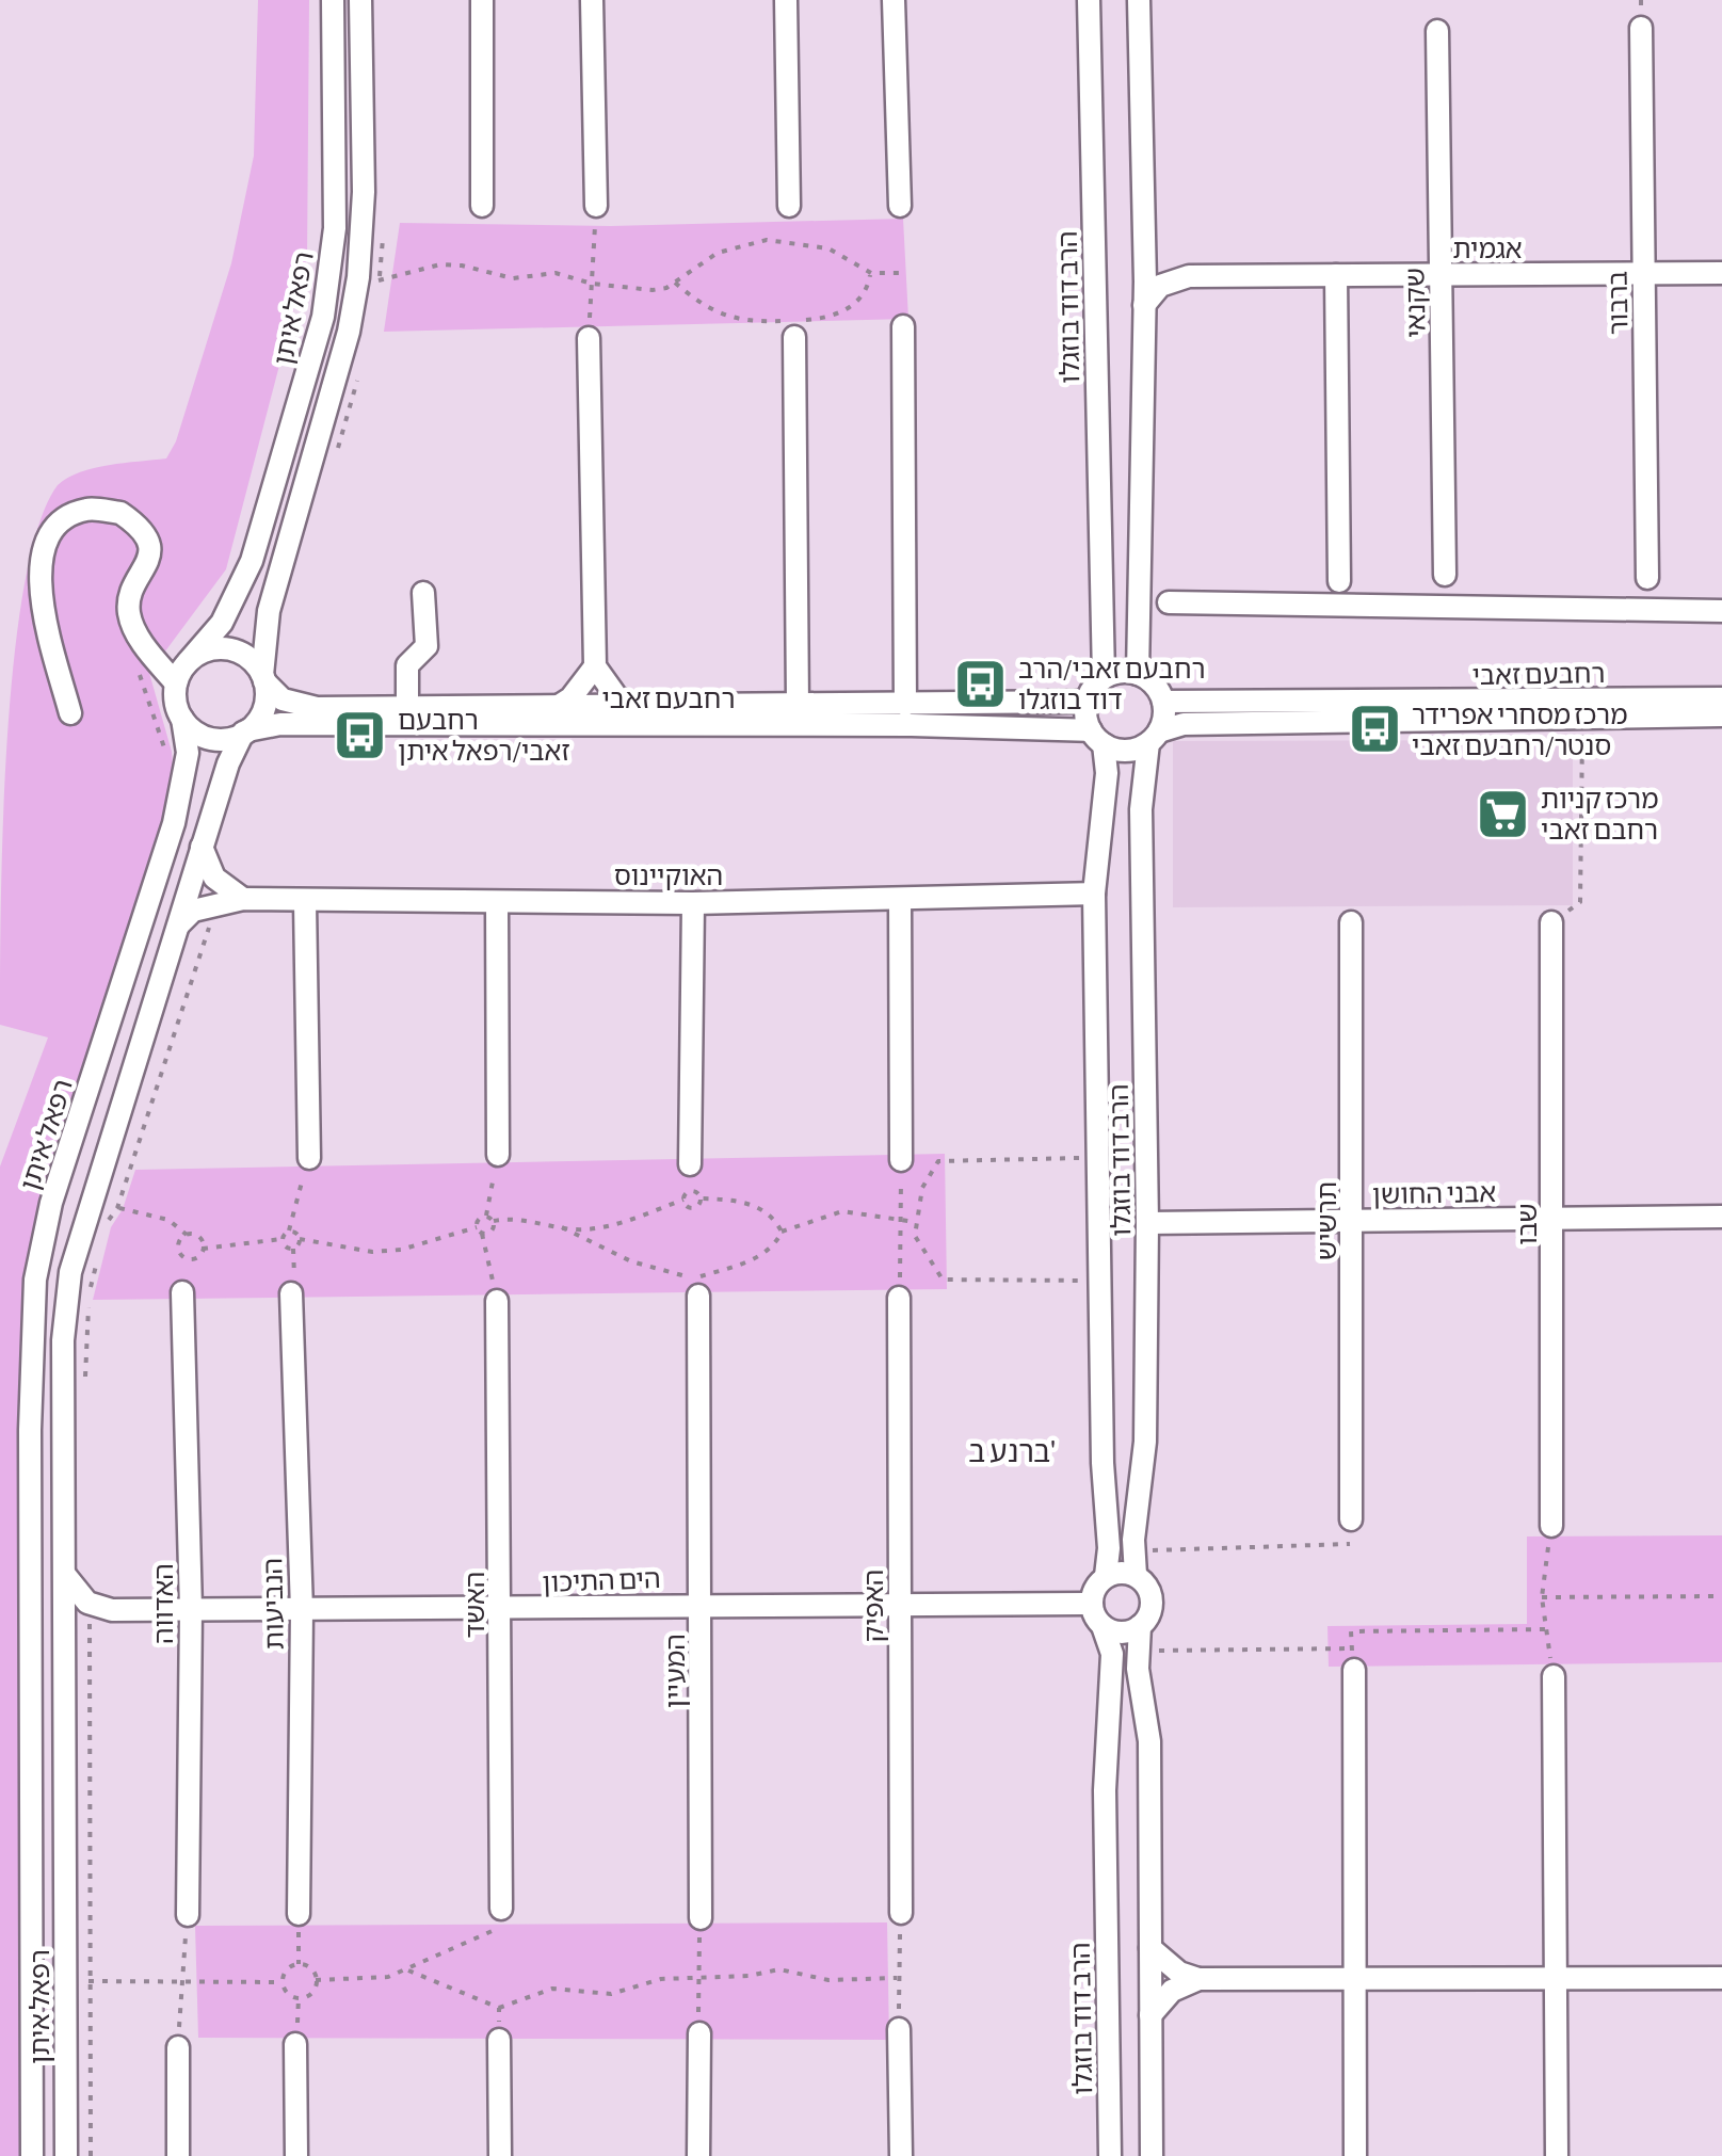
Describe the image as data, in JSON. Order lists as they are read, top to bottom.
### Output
{
  "streets": {
    "street": [
      "אגמית",
      "שקנאי",
      "ברבור",
      "הרב דוד בוזגלו",
      "רפאל איתן",
      "רחבעם זאבי",
      "האוקיינוס",
      "אבני החושן",
      "תרשיש",
      "שבו",
      "הים התיכון",
      "האדווה",
      "הנביעות",
      "האשד",
      "האפיק",
      "המעיין"
    ]
  },
  "crossings": [
    ["אגמית", "שקנאי"],
    ["אגמית", "ברבור"],
    ["הרב דוד בוזגלו", "רחבעם זאבי"],
    ["הרב דוד בוזגלו", "האוקיינוס"],
    ["הרב דוד בוזגלו", "אבני החושן"],
    ["הרב דוד בוזגלו", "הים התיכון"],
    ["רפאל איתן", "רחבעם זאבי"],
    ["רפאל איתן", "האוקיינוס"],
    ["אבני החושן", "תרשיש"],
    ["אבני החושן", "שבו"],
    ["הים התיכון", "האדווה"],
    ["הים התיכון", "הנביעות"],
    ["הים התיכון", "האשד"],
    ["הים התיכון", "האפיק"],
    ["הים התיכון", "המעיין"]
  ],
  "districts": ["ברנע ב'"],
  "places": {
    "bus stop": ["רחבעם זאבי/הרב דוד בוזגלו", "מרכז מסחרי אפרידר סנטר/רחבעם זאבי", "רחבעם זאבי/רפאל איתן"],
    "supermarket": ["מרכז קניות רחבם זאבי"]
  }
}
